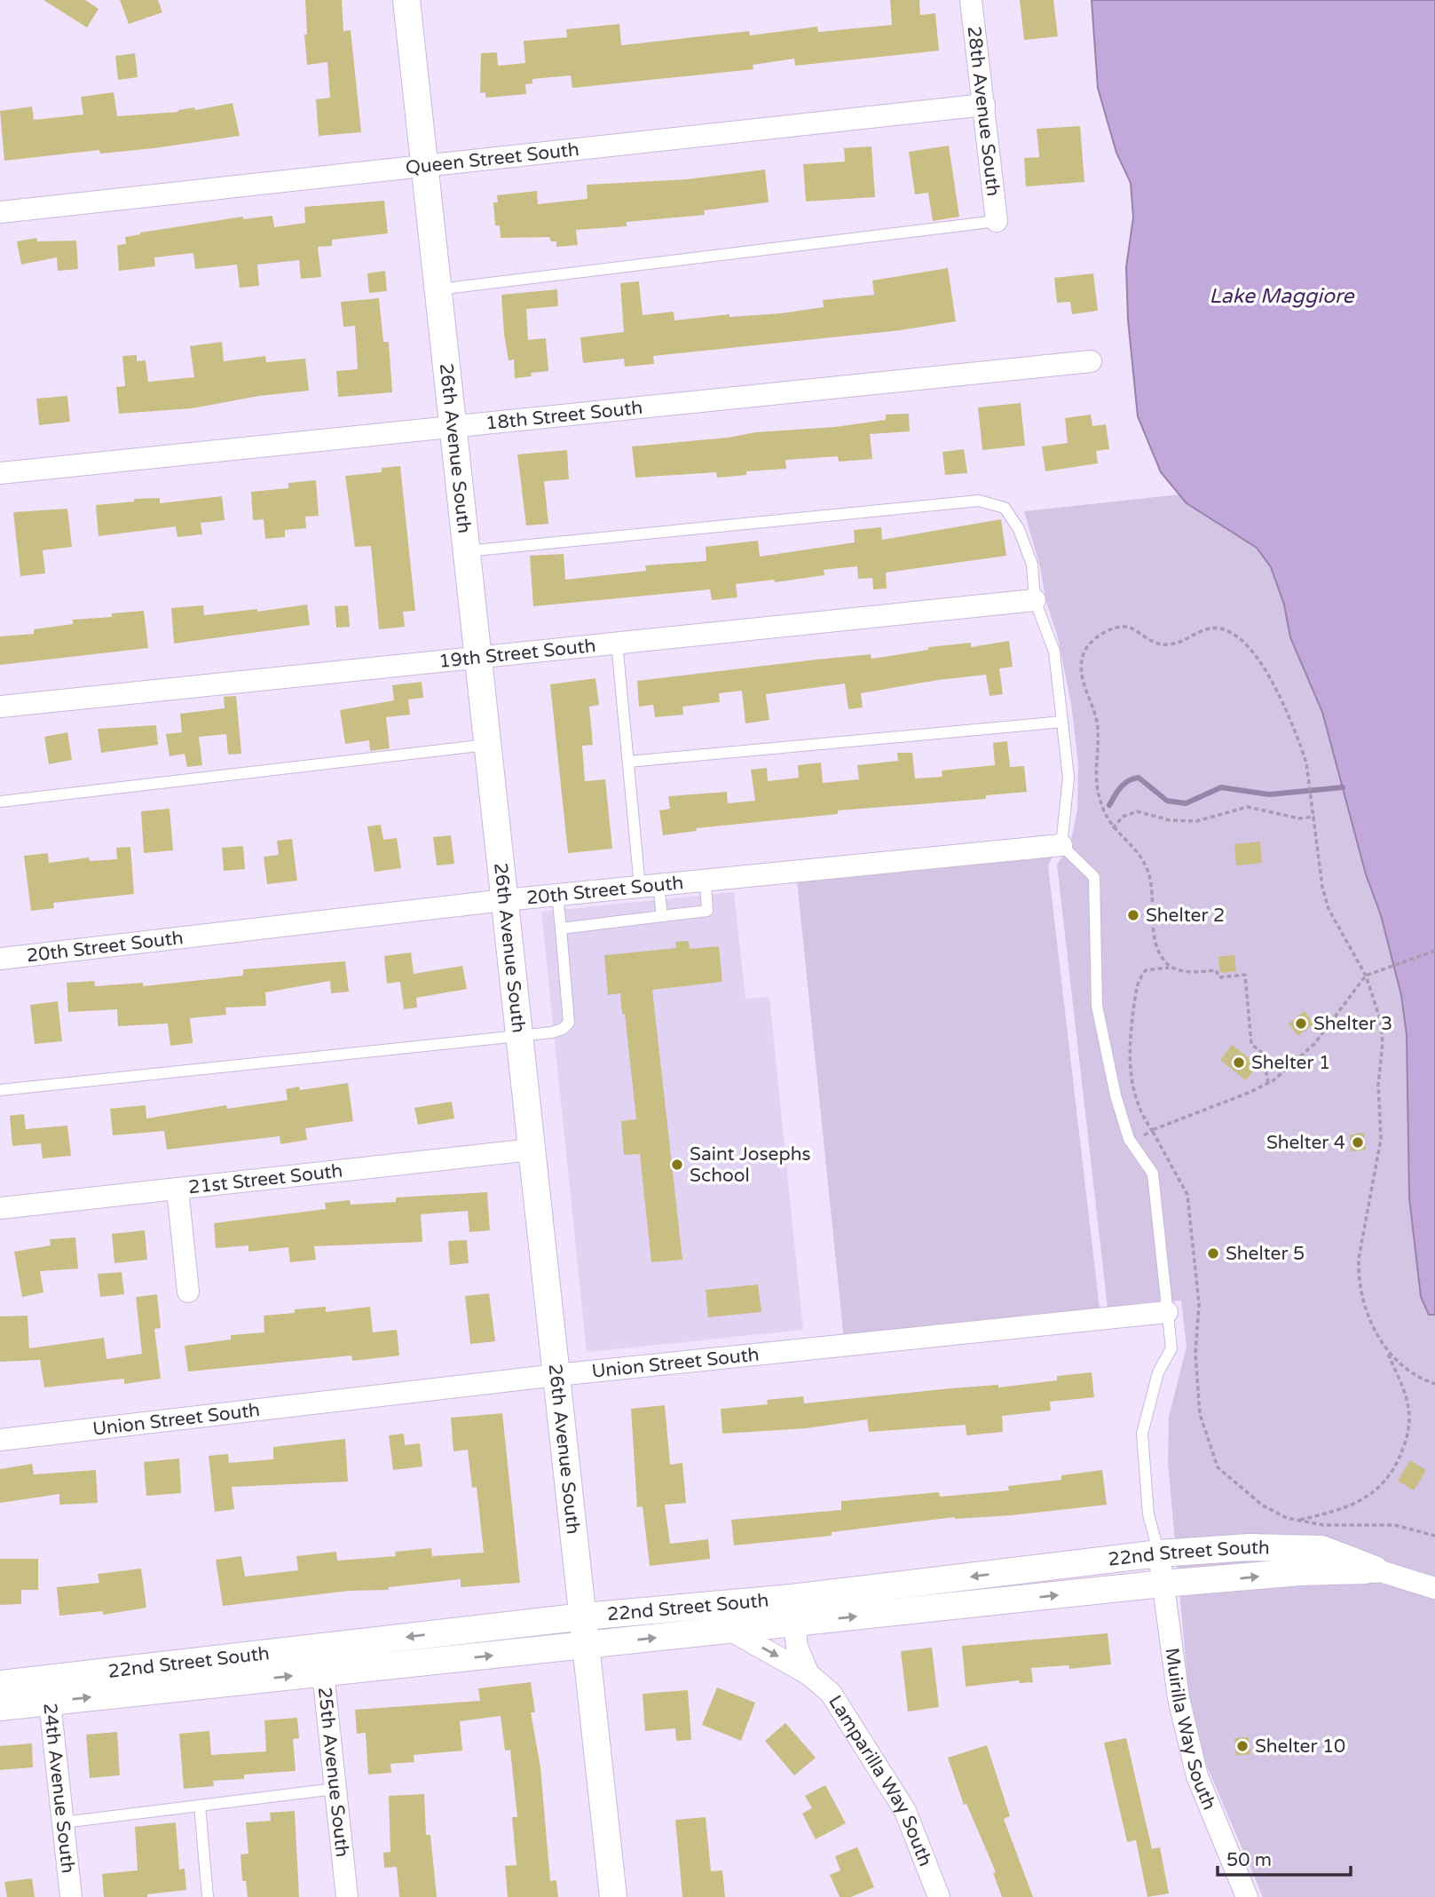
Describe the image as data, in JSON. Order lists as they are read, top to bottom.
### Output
{
  "streets": {
    "street": [
      "28th Avenue South",
      "Queen Street South",
      "18th Street South",
      "26th Avenue South",
      "19th Street South",
      "20th Street South",
      "21st Street South",
      "Union Street South",
      "22nd Street South",
      "Muirilla Way South",
      "25th Avenue South",
      "Lamparilla Way South",
      "24th Avenue South"
    ]
  },
  "crossings": [
    ["28th Avenue South", "Queen Street South"],
    ["Queen Street South", "26th Avenue South"],
    ["18th Street South", "26th Avenue South"],
    ["26th Avenue South", "19th Street South"],
    ["26th Avenue South", "20th Street South"],
    ["26th Avenue South", "21st Street South"],
    ["26th Avenue South", "Union Street South"],
    ["26th Avenue South", "22nd Street South"],
    ["22nd Street South", "Muirilla Way South"],
    ["22nd Street South", "25th Avenue South"],
    ["22nd Street South", "Lamparilla Way South"],
    ["22nd Street South", "24th Avenue South"]
  ],
  "water": ["Lake Maggiore"],
  "places": [
    "Shelter 2",
    "Shelter 3",
    "Shelter 1",
    "Shelter 4",
    "Saint Josephs School",
    "Shelter 5",
    "Shelter 10"
  ],
  "scale_bar": "50 m"
}
